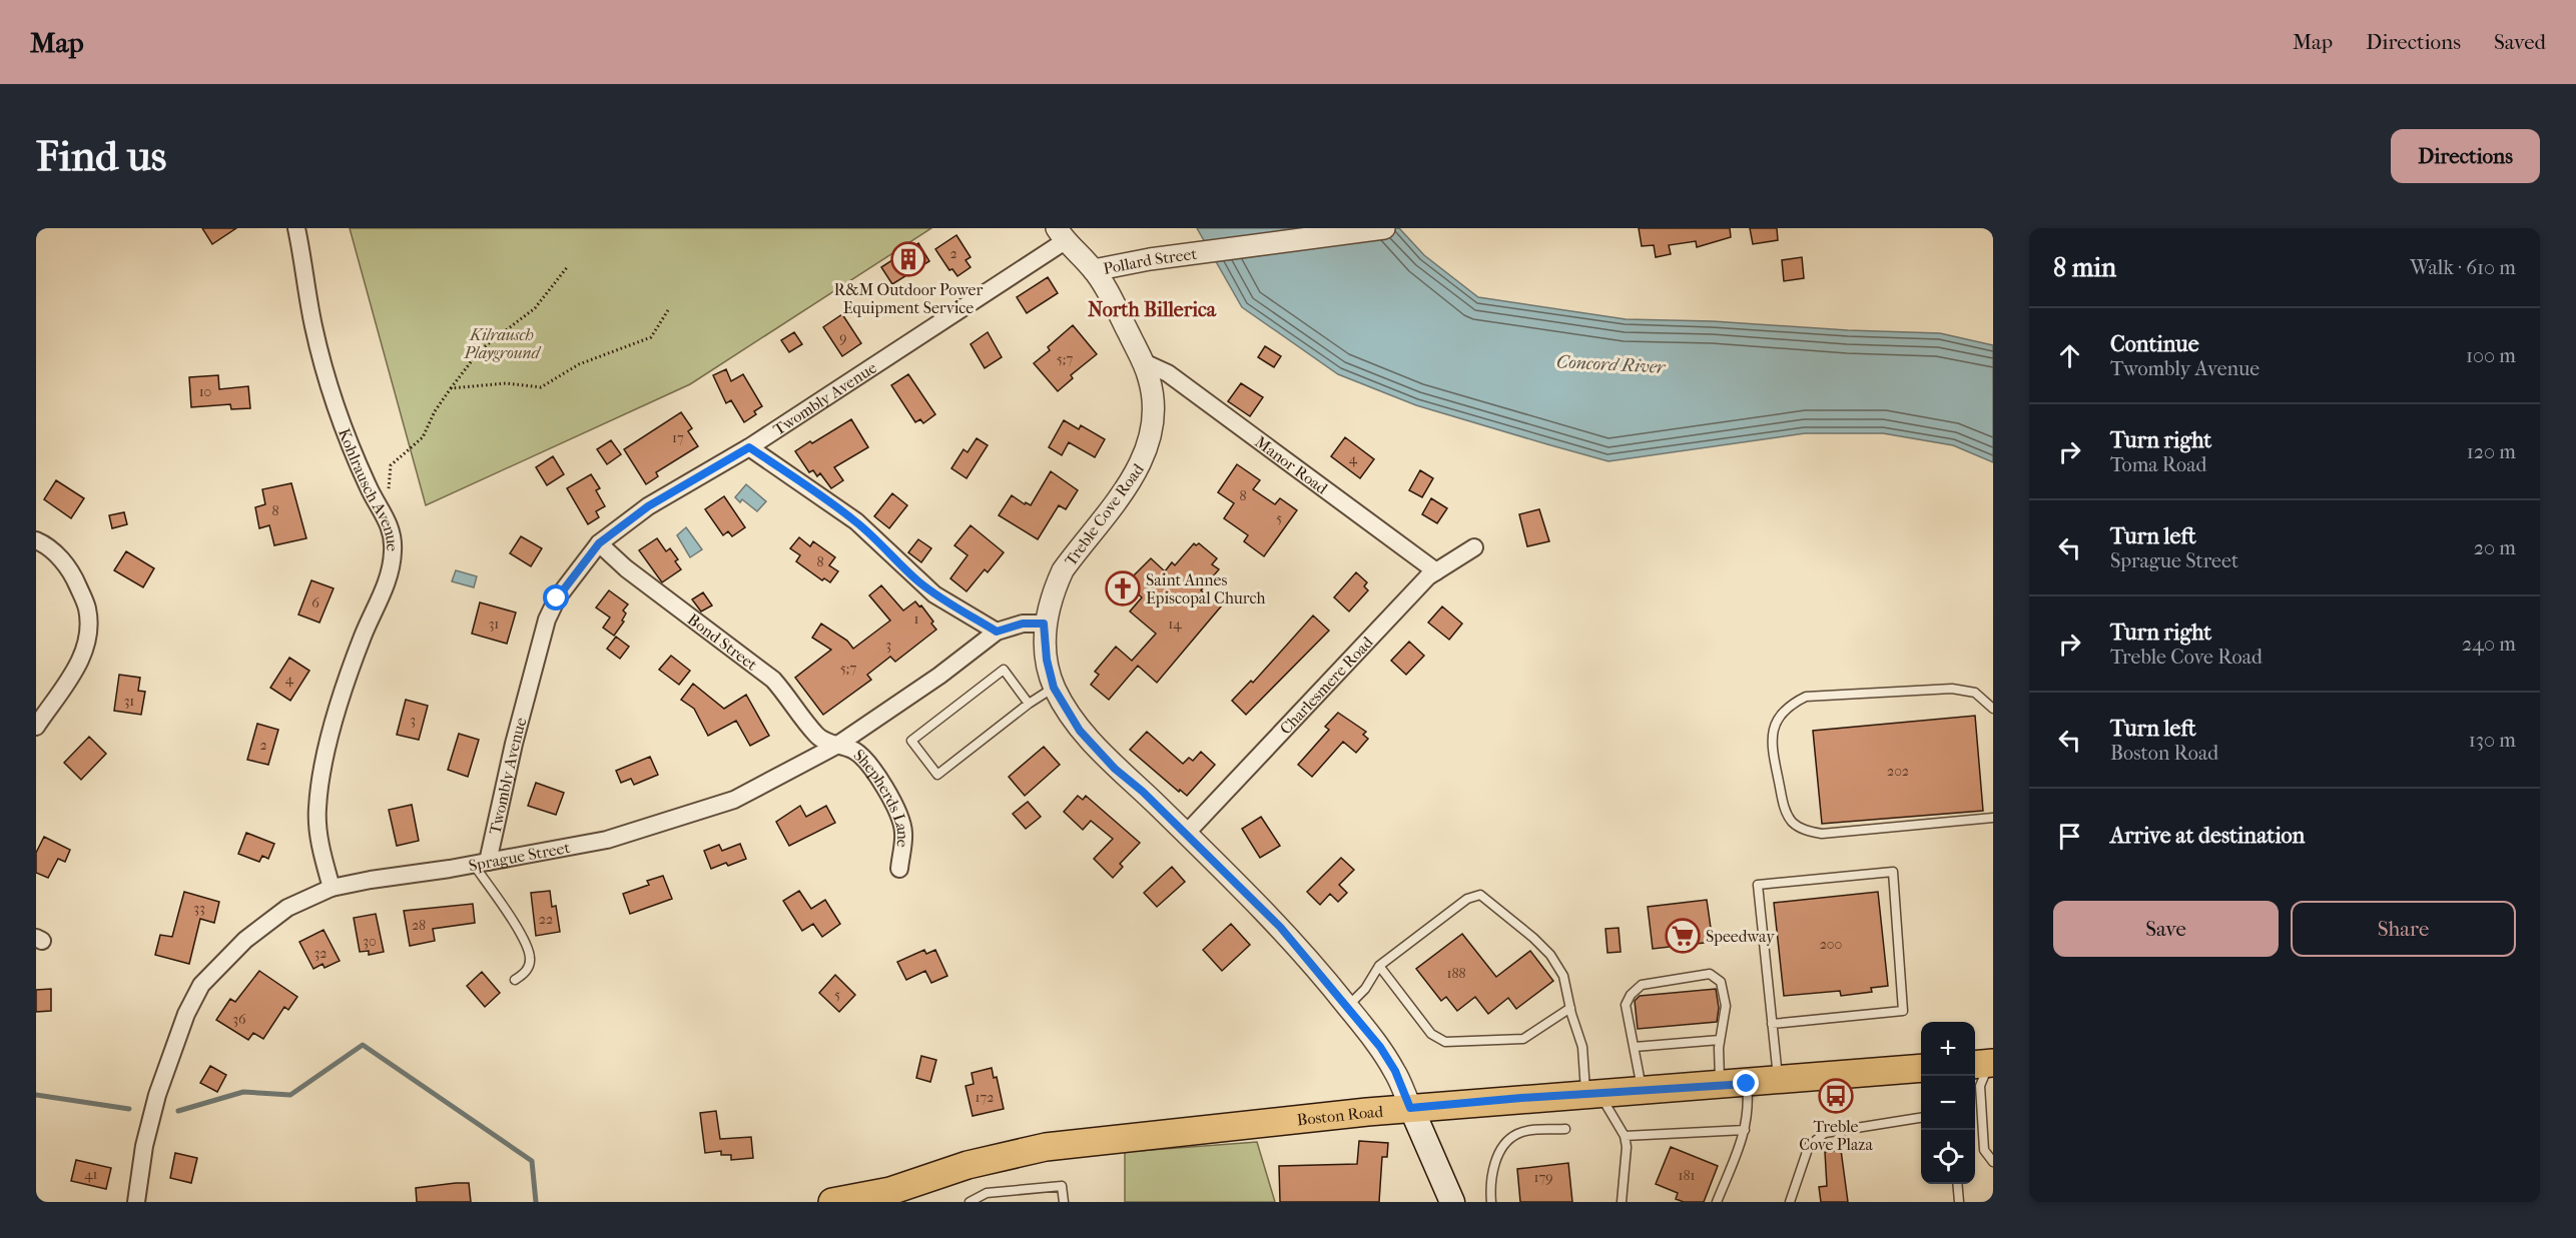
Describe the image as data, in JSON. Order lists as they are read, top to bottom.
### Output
{
  "streets": {
    "main road": ["Treble Cove Road", "Boston Road"],
    "street": [
      "Pollard Street",
      "Twombly Avenue",
      "Manor Road",
      "Kohlrausch Avenue",
      "Bond Street",
      "Charlesmere Road",
      "Shepherds Lane",
      "Sprague Street"
    ]
  },
  "crossings": [
    ["Pollard Street", "Treble Cove Road"],
    ["Twombly Avenue", "Treble Cove Road"],
    ["Twombly Avenue", "Bond Street"],
    ["Twombly Avenue", "Sprague Street"],
    ["Manor Road", "Treble Cove Road"],
    ["Manor Road", "Charlesmere Road"],
    ["Kohlrausch Avenue", "Sprague Street"],
    ["Treble Cove Road", "Charlesmere Road"],
    ["Treble Cove Road", "Sprague Street"],
    ["Treble Cove Road", "Boston Road"],
    ["Bond Street", "Shepherds Lane"],
    ["Bond Street", "Sprague Street"],
    ["Shepherds Lane", "Sprague Street"]
  ],
  "districts": ["North Billerica"],
  "water": ["Concord River"],
  "parks": ["Kilrausch Playground"],
  "places": {
    "building": ["R&M Outdoor Power Equipment Service"],
    "church": ["Saint Annes Episcopal Church"],
    "supermarket": ["Speedway"],
    "bus stop": ["Treble Cove Plaza"]
  },
  "house_numbers": [
    "2",
    "9",
    "5;7",
    "10",
    "17",
    "4",
    "8",
    "8",
    "5",
    "8",
    "6",
    "1",
    "31",
    "14",
    "3",
    "5;7",
    "4",
    "31",
    "3",
    "2",
    "202",
    "33",
    "22",
    "28",
    "30",
    "200",
    "32",
    "188",
    "5",
    "36",
    "172",
    "41",
    "181",
    "179"
  ],
  "page": {
    "header": "Map",
    "nav": ["Map", "Directions", "Saved"],
    "buttons": [
      "Directions",
      ["Save", "Share"]
    ],
    "title": "Find us",
    "heading": ["8 min", "Walk · 610 m"],
    "list": [
      ["Continue", "Twombly Avenue", "100 m"],
      ["Turn right", "Toma Road", "120 m"],
      ["Turn left", "Sprague Street", "20 m"],
      ["Turn right", "Treble Cove Road", "240 m"],
      ["Turn left", "Boston Road", "130 m"],
      "Arrive at destination"
    ],
    "map_buttons": ["+", "−"]
  }
}
